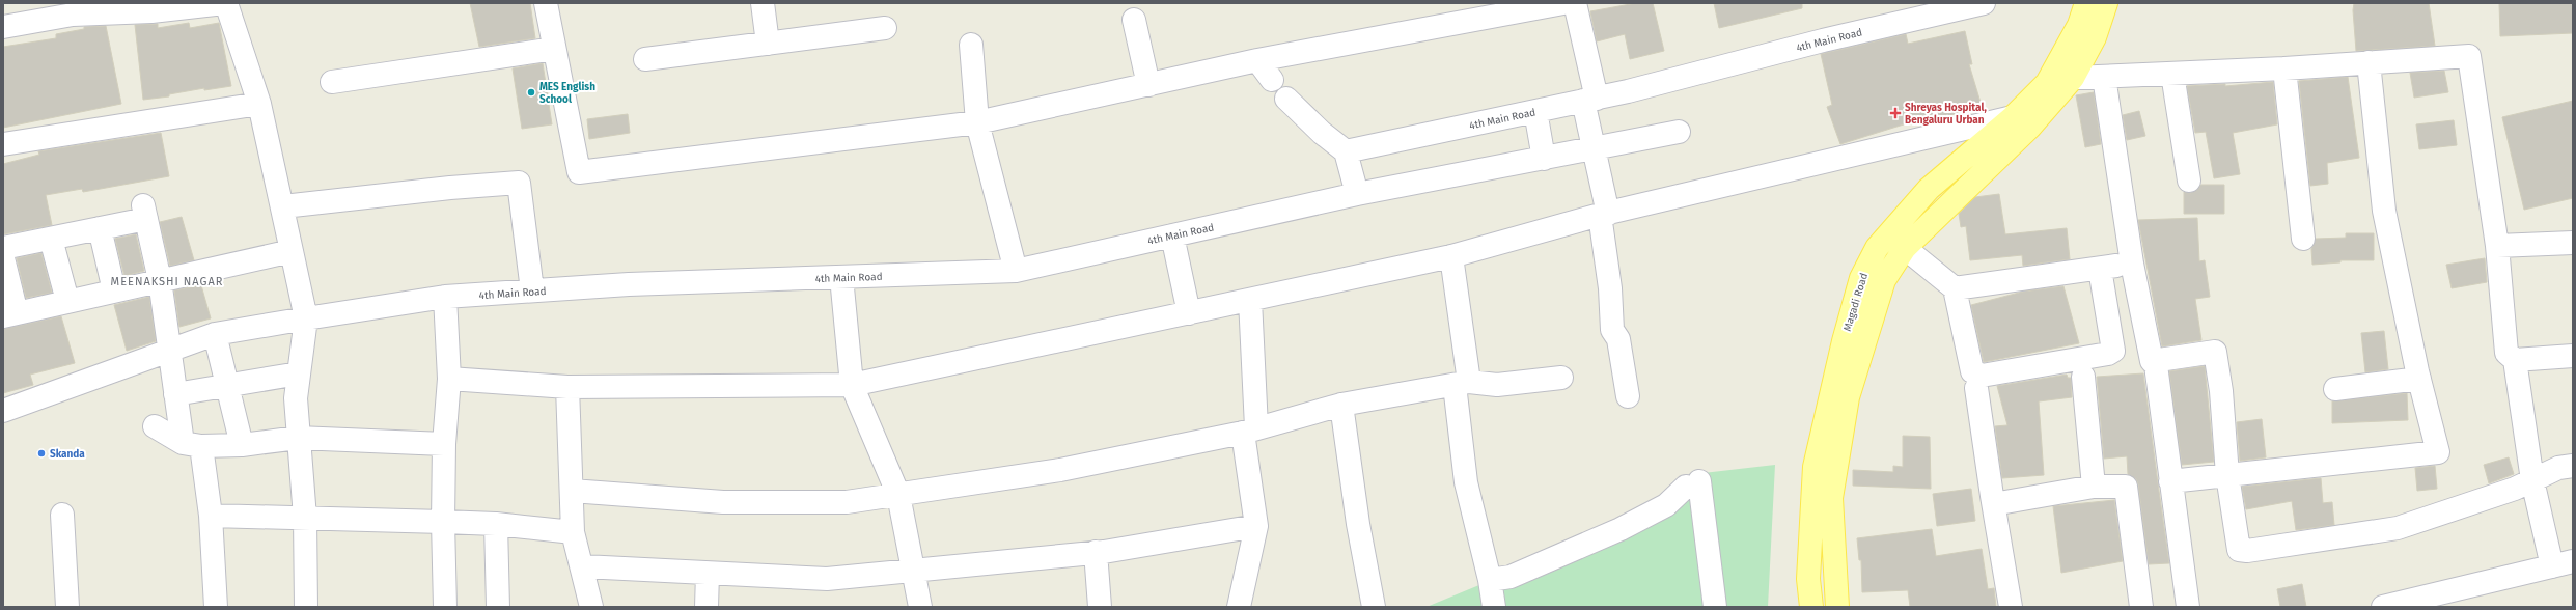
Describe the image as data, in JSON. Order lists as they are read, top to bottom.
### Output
{
  "streets": {
    "main road": ["Magadi Road"],
    "street": ["4th Main Road"]
  },
  "districts": ["MEENAKSHI NAGAR"],
  "places": {
    "other": ["MES English School", "Skanda"],
    "health": ["Shreyas Hospital, Bengaluru Urban"]
  }
}
